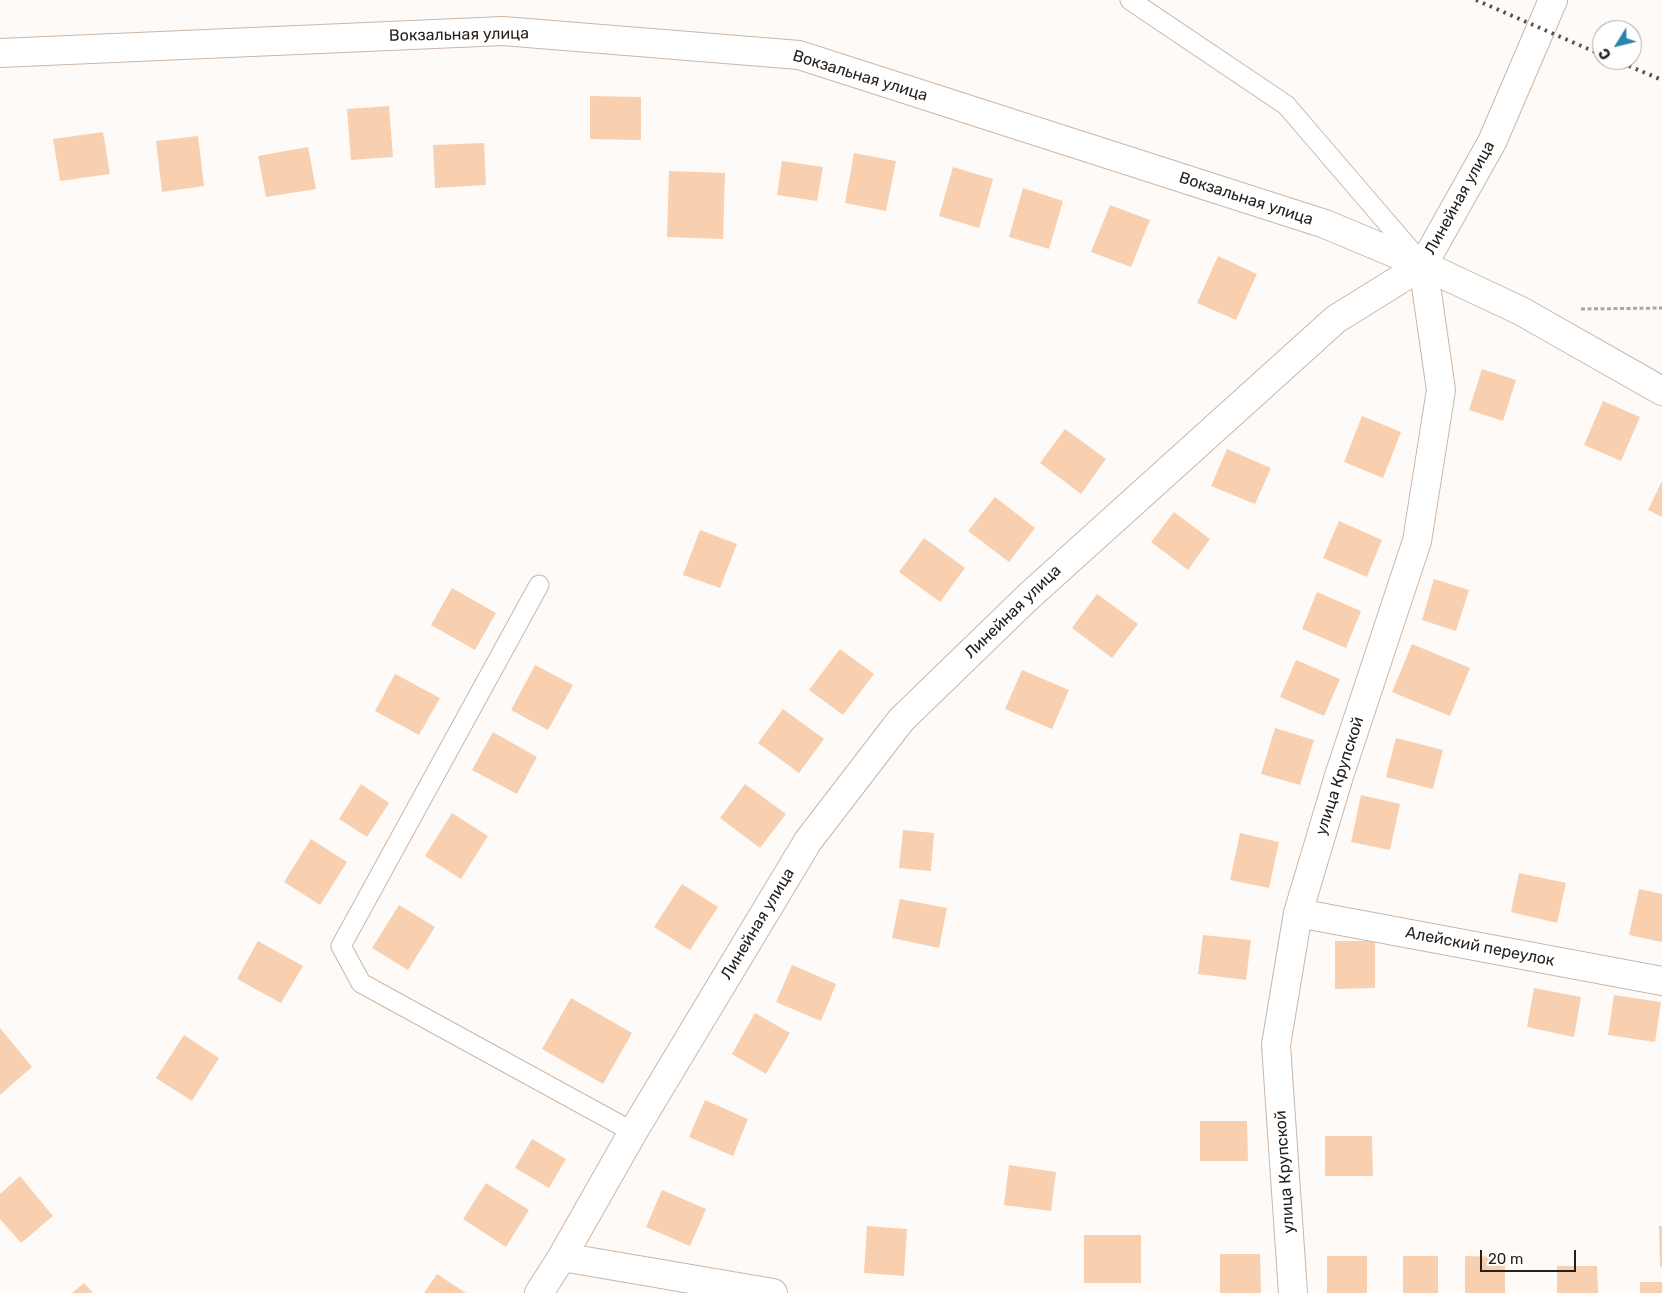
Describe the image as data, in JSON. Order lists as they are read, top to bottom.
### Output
{
  "streets": {
    "street": [
      "Вокзальная улица",
      "Линейная улица",
      "улица Крупской",
      "Алейский переулок"
    ]
  },
  "crossings": [
    ["Вокзальная улица", "Линейная улица"],
    ["Вокзальная улица", "улица Крупской"],
    ["Линейная улица", "улица Крупской"],
    ["улица Крупской", "Алейский переулок"]
  ],
  "scale_bar": "20 m",
  "north": "bottom left"
}
